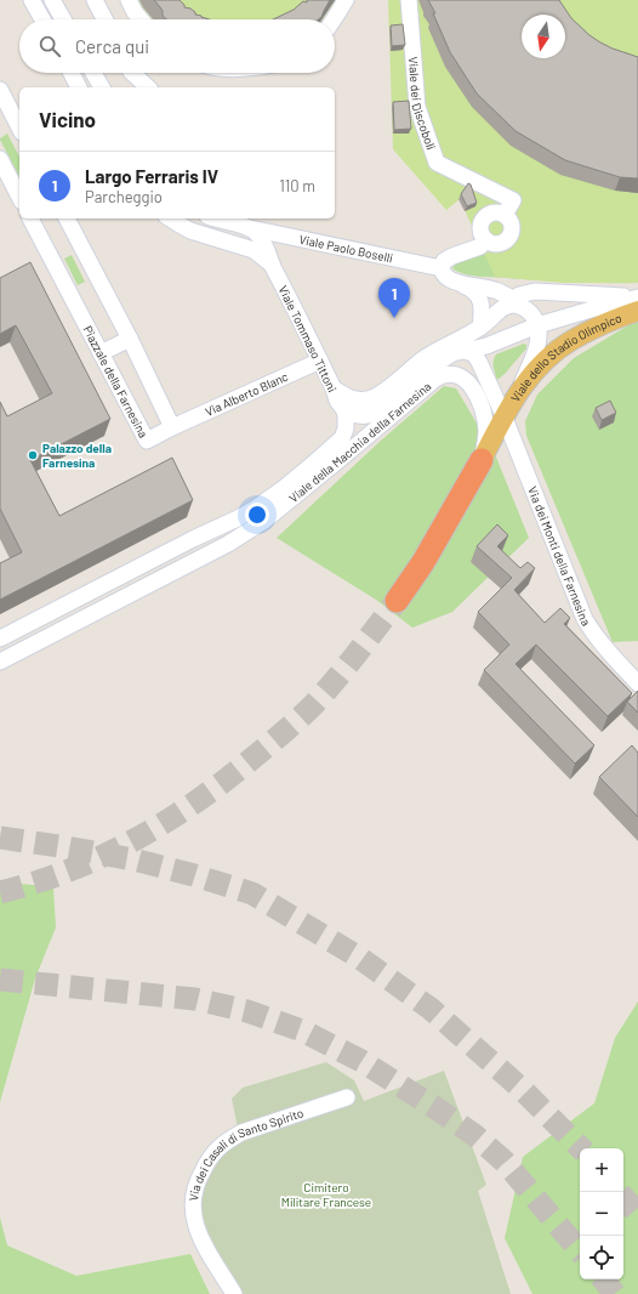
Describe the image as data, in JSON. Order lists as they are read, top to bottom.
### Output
{
  "streets": {
    "main road": ["Viale dello Stadio Olimpico"],
    "street": [
      "Viale dei Discoboli",
      "Viale Paolo Boselli",
      "Viale Tommaso Tittoni",
      "Piazzale della Farnesina",
      "Via Alberto Blanc",
      "Viale della Macchia della Farnesina",
      "Via dei Monti della Farnesina",
      "Via dei Casali di Santo Spirito"
    ]
  },
  "crossings": [
    ["Viale Tommaso Tittoni", "Via Alberto Blanc"],
    ["Viale Tommaso Tittoni", "Viale della Macchia della Farnesina"],
    ["Viale dello Stadio Olimpico", "Viale della Macchia della Farnesina"],
    ["Viale dello Stadio Olimpico", "Via dei Monti della Farnesina"],
    ["Piazzale della Farnesina", "Via Alberto Blanc"],
    ["Viale della Macchia della Farnesina", "Via dei Monti della Farnesina"]
  ],
  "parks": ["Cimitero Militare Francese"],
  "places": ["Palazzo della Farnesina"],
  "north": "bottom",
  "page": {
    "search": "Cerca qui",
    "heading": "Vicino",
    "list": [
      {
        "mark": "1",
        "name": "Largo Ferraris IV",
        "note": "Parcheggio",
        "value": "110 m"
      }
    ],
    "pins": "1",
    "map_buttons": ["+", "−"]
  }
}
